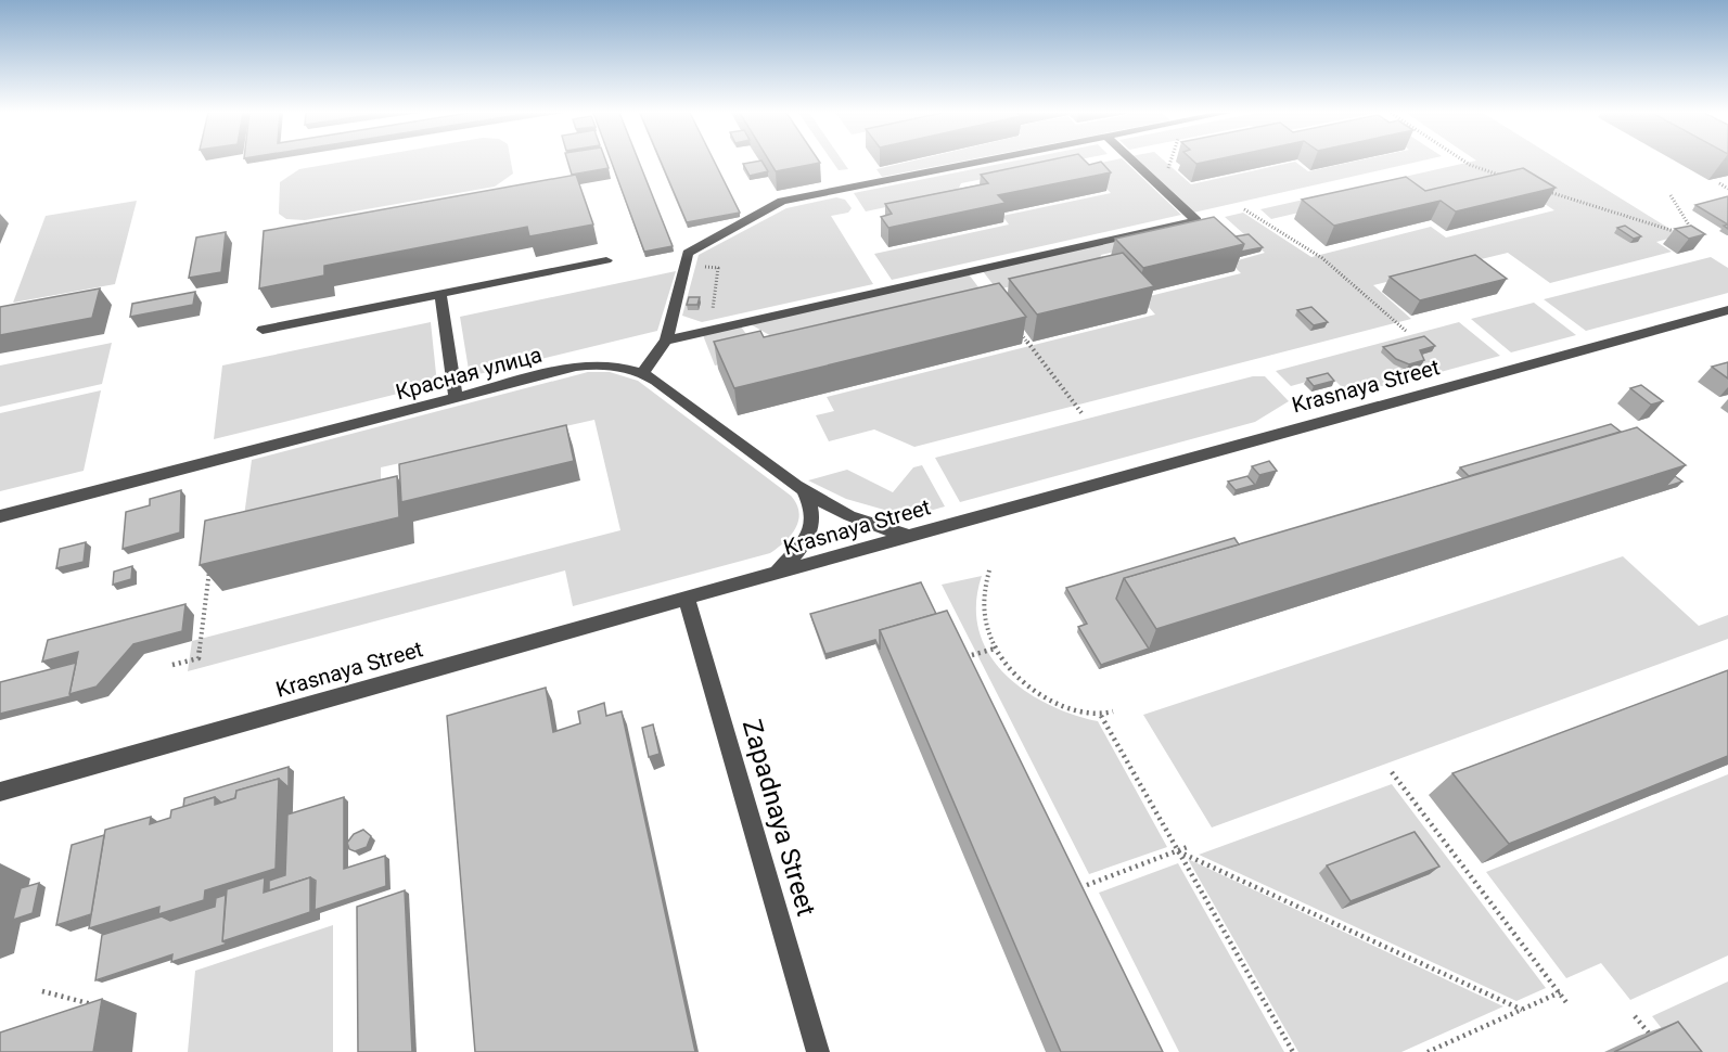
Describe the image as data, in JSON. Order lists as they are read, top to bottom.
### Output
{
  "streets": {
    "street": ["Красная улица", "Krasnaya Street", "Zapadnaya Street"]
  },
  "crossings": [
    ["Красная улица", "Krasnaya Street"],
    ["Krasnaya Street", "Zapadnaya Street"]
  ]
}
